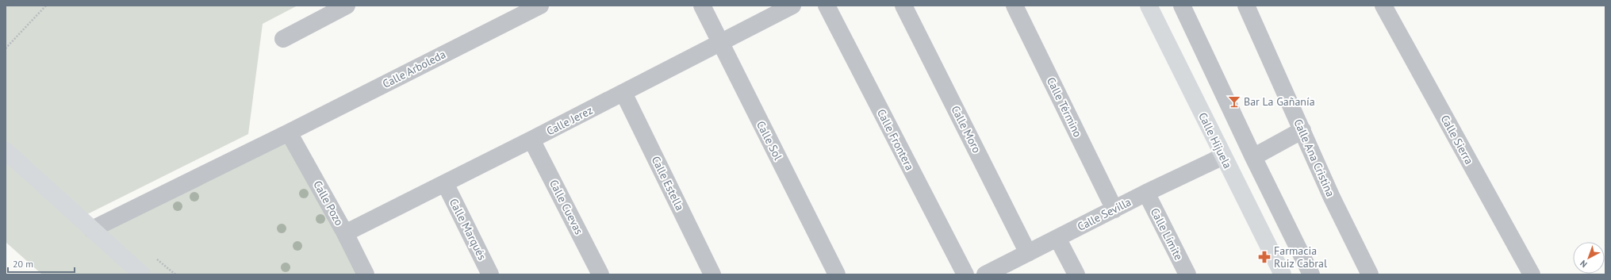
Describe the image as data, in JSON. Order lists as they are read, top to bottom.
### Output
{
  "streets": {
    "street": [
      "Calle Arboleda",
      "Calle Término",
      "Calle Jerez",
      "Calle Moro",
      "Calle Frontera",
      "Calle Sierra",
      "Calle Sol",
      "Calle Hijuela",
      "Calle Ana Cristina",
      "Calle Estella",
      "Calle Pozo",
      "Calle Cuevas",
      "Calle Sevilla",
      "Calle Marqués",
      "Calle Límite"
    ]
  },
  "crossings": [
    ["Calle Arboleda", "Calle Pozo"],
    ["Calle Término", "Calle Sevilla"],
    ["Calle Jerez", "Calle Sol"],
    ["Calle Jerez", "Calle Estella"],
    ["Calle Jerez", "Calle Pozo"],
    ["Calle Jerez", "Calle Cuevas"],
    ["Calle Jerez", "Calle Marqués"],
    ["Calle Moro", "Calle Sevilla"],
    ["Calle Hijuela", "Calle Sevilla"],
    ["Calle Sevilla", "Calle Límite"]
  ],
  "places": {
    "bar": ["Bar La Gañanía"],
    "pharmacy": ["Farmacia Ruiz Cabral"]
  },
  "scale_bar": "20 m",
  "north": "bottom left"
}
